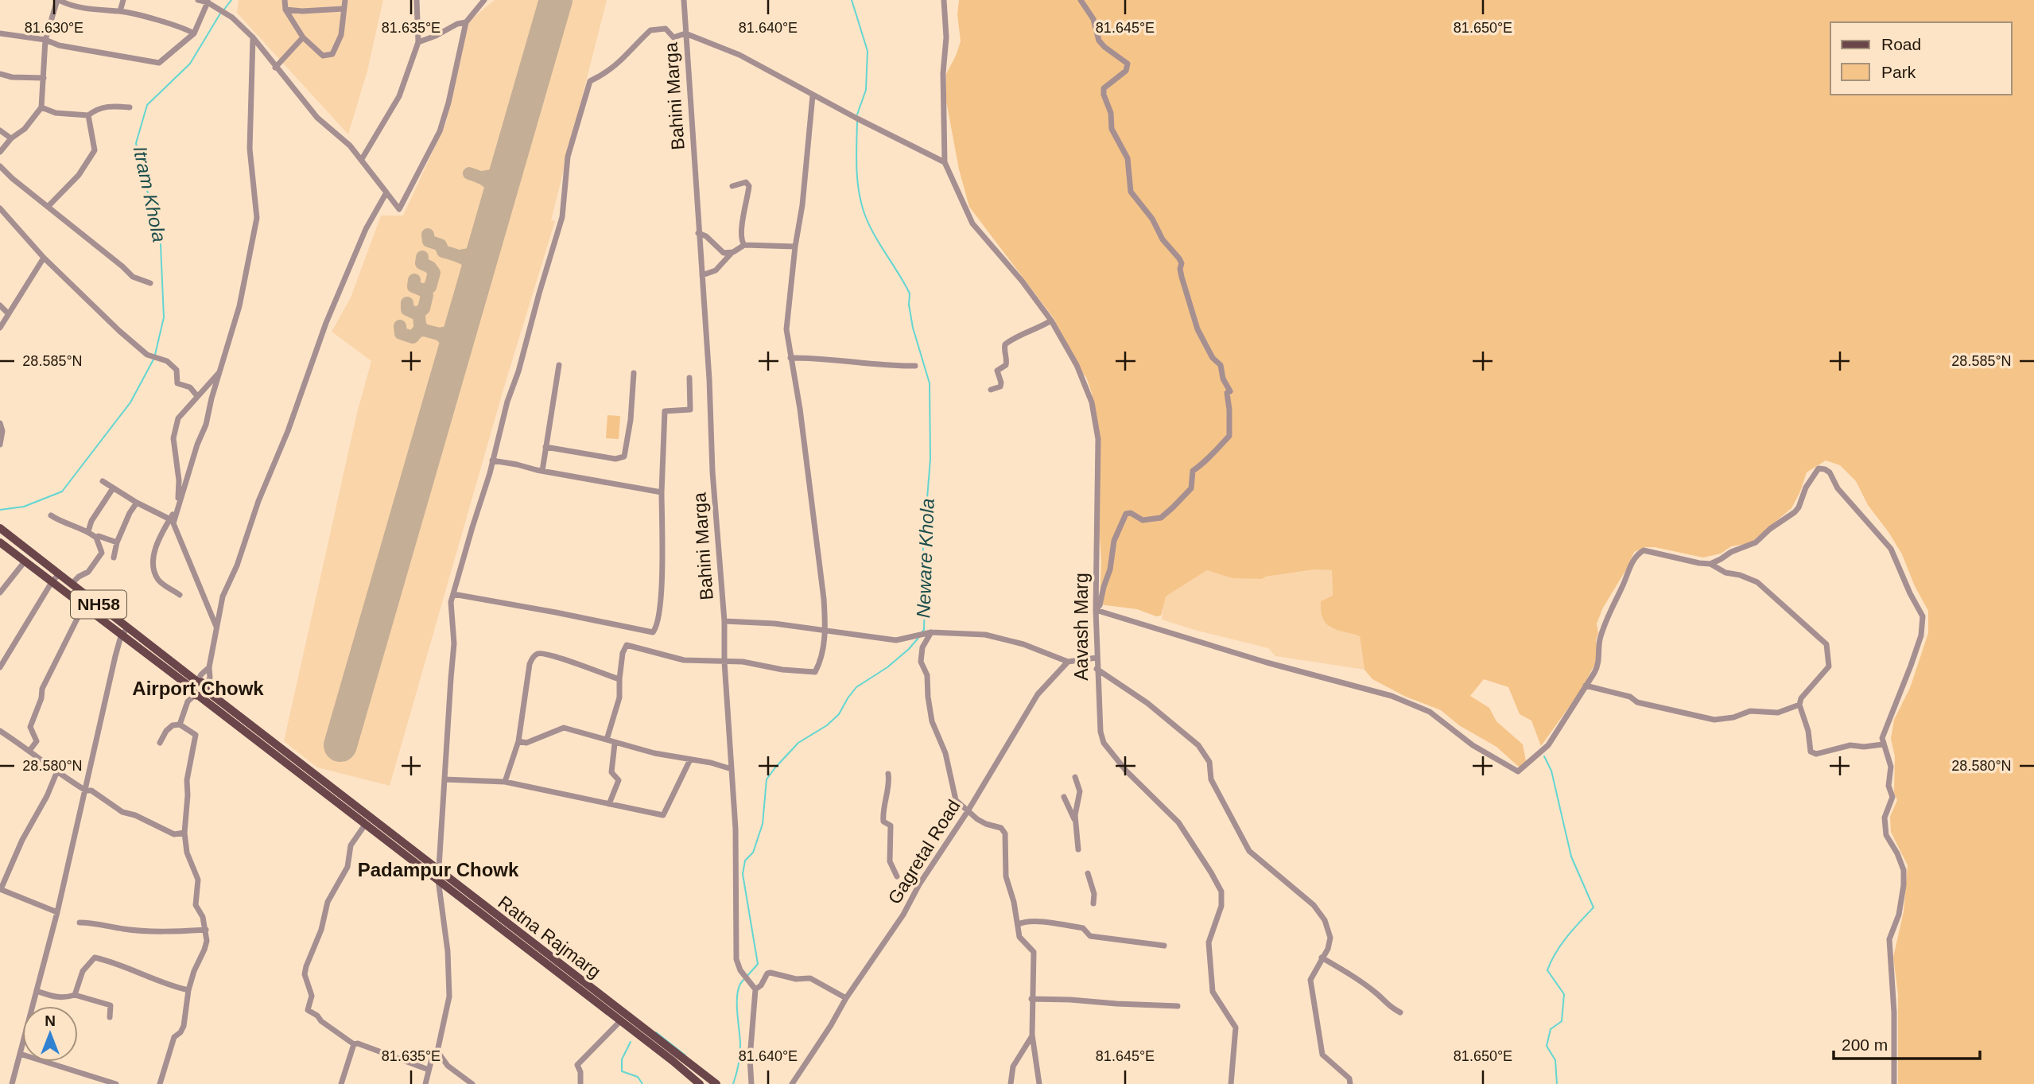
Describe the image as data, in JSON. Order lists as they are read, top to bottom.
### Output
{
  "streets": {
    "main road": ["NH58", "Ratna Rajmarg"],
    "street": ["Bahini Marga", "Aavash Marg", "Gagretal Road"]
  },
  "districts": ["Airport Chowk", "Padampur Chowk"],
  "water": ["Itram Khola", "Neware Khola"],
  "legend": ["Road", "Park"],
  "scale_bar": "200 m",
  "north": "top",
  "coordinates": [
    "81.630°E",
    "81.635°E",
    "81.640°E",
    "81.645°E",
    "81.650°E",
    "28.585°N",
    "28.580°N"
  ]
}
